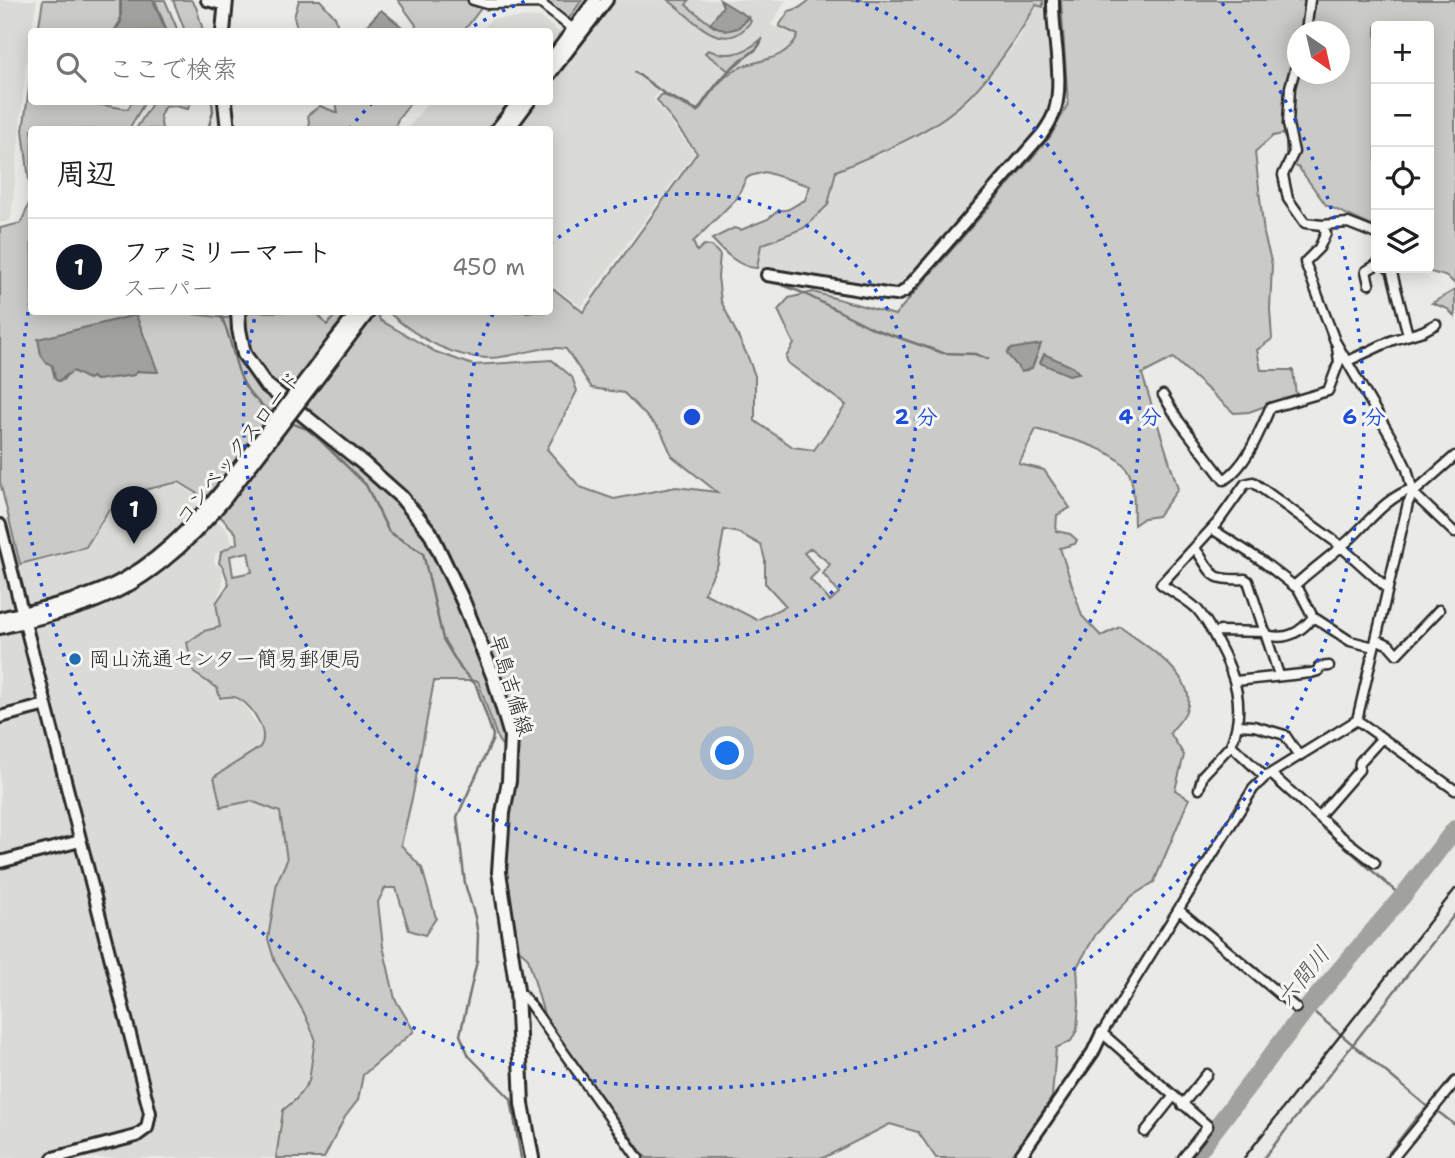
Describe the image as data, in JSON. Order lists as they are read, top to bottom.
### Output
{
  "streets": {
    "main road": ["早島吉備線"],
    "street": ["コンベックスロード"]
  },
  "water": ["六間川"],
  "places": ["岡山流通センター簡易郵便局"],
  "north": "bottom right",
  "page": {
    "map_buttons": ["+", "−"],
    "search": "ここで検索",
    "heading": "周辺",
    "list": [
      {
        "mark": "1",
        "name": "ファミリーマート",
        "note": "スーパー",
        "value": "450 m"
      }
    ],
    "pins": "1"
  },
  "rings": ["2 分", "4 分", "6 分"]
}
